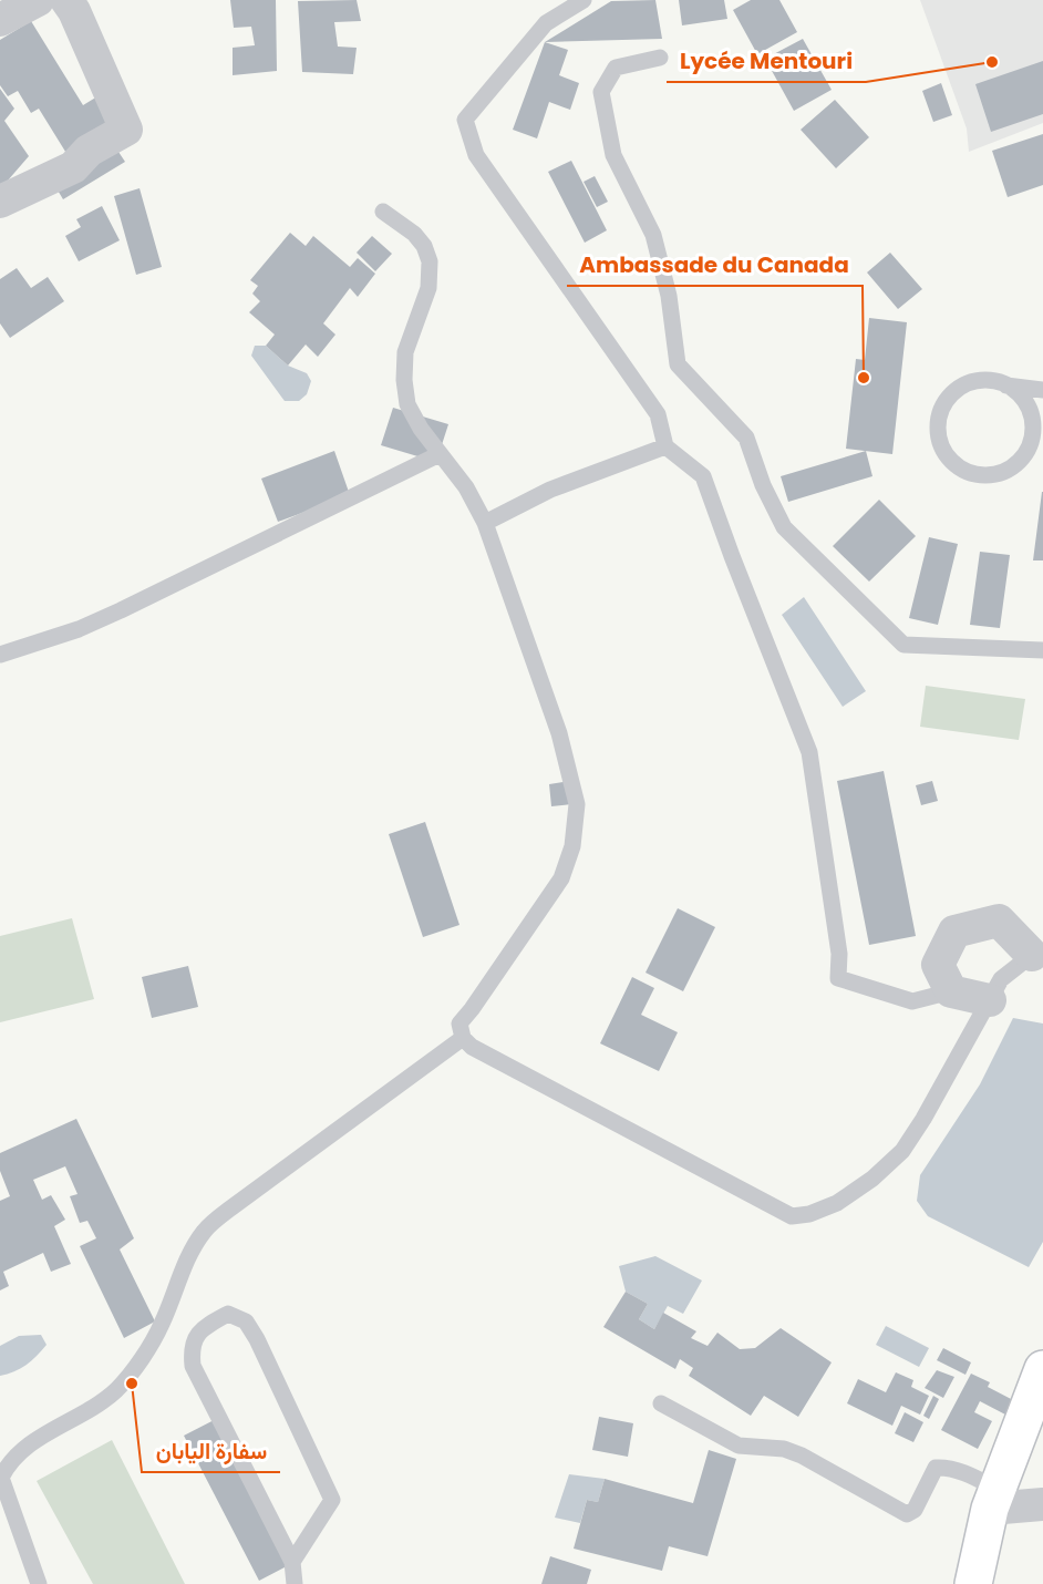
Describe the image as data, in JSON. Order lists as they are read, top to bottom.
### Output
{
  "places": ["Lycée Mentouri", "Ambassade du Canada", "سفارة اليابان"]
}
